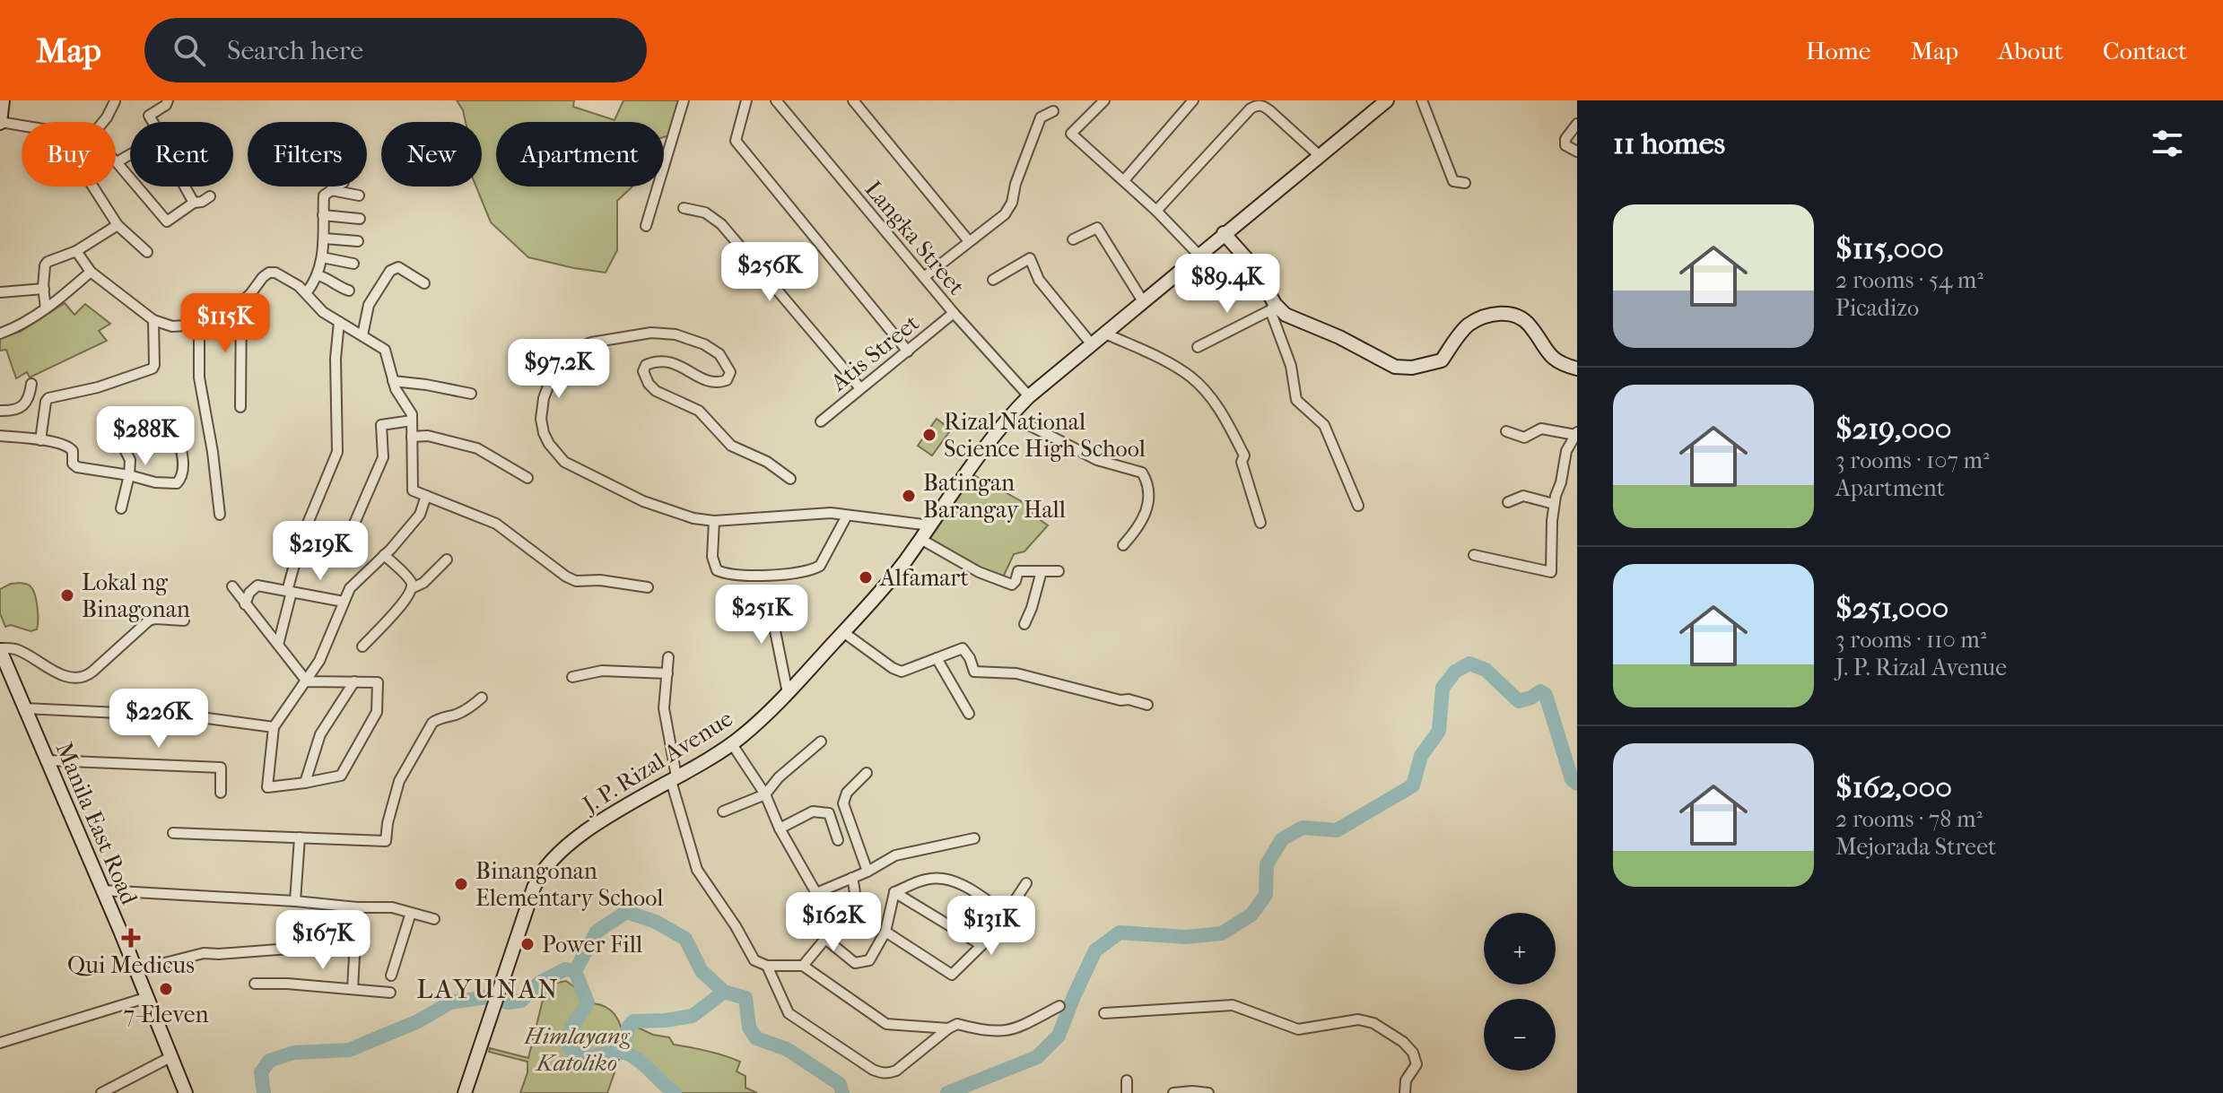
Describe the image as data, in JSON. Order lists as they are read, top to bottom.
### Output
{
  "streets": {
    "main road": ["J. P. Rizal Avenue", "Manila East Road"],
    "street": ["Langka Street", "Atis Street"]
  },
  "crossings": [
    ["Langka Street", "Atis Street"],
    ["Langka Street", "J. P. Rizal Avenue"]
  ],
  "districts": ["LAYUNAN"],
  "parks": ["Himlayang Katoliko"],
  "places": {
    "other": [
      "Rizal National Science High School",
      "Batingan Barangay Hall",
      "Alfamart",
      "Lokal ng Binagonan",
      "Binangonan Elementary School",
      "Power Fill",
      "7-Eleven"
    ],
    "health": ["Qui Medicus"]
  },
  "page": {
    "header": "Map",
    "search": "Search here",
    "nav": [
      "Home",
      "Map",
      "About",
      "Contact"
    ],
    "heading": "11 homes",
    "chip": [
      "Buy",
      "Rent",
      "Filters",
      "New",
      "Apartment"
    ],
    "list": [
      {
        "name": "$115,000",
        "note": "2 rooms · 54 m² · Picadizo"
      },
      {
        "name": "$219,000",
        "note": "3 rooms · 107 m² · Apartment"
      },
      {
        "name": "$251,000",
        "note": "3 rooms · 110 m² · J. P. Rizal Avenue"
      },
      {
        "name": "$162,000",
        "note": "2 rooms · 78 m² · Mejorada Street"
      }
    ],
    "price": [
      "$256K",
      "$89.4K",
      "$115K",
      "$97.2K",
      "$288K",
      "$219K",
      "$251K",
      "$226K",
      "$162K",
      "$131K",
      "$167K"
    ],
    "map_buttons": ["+", "−"]
  }
}
